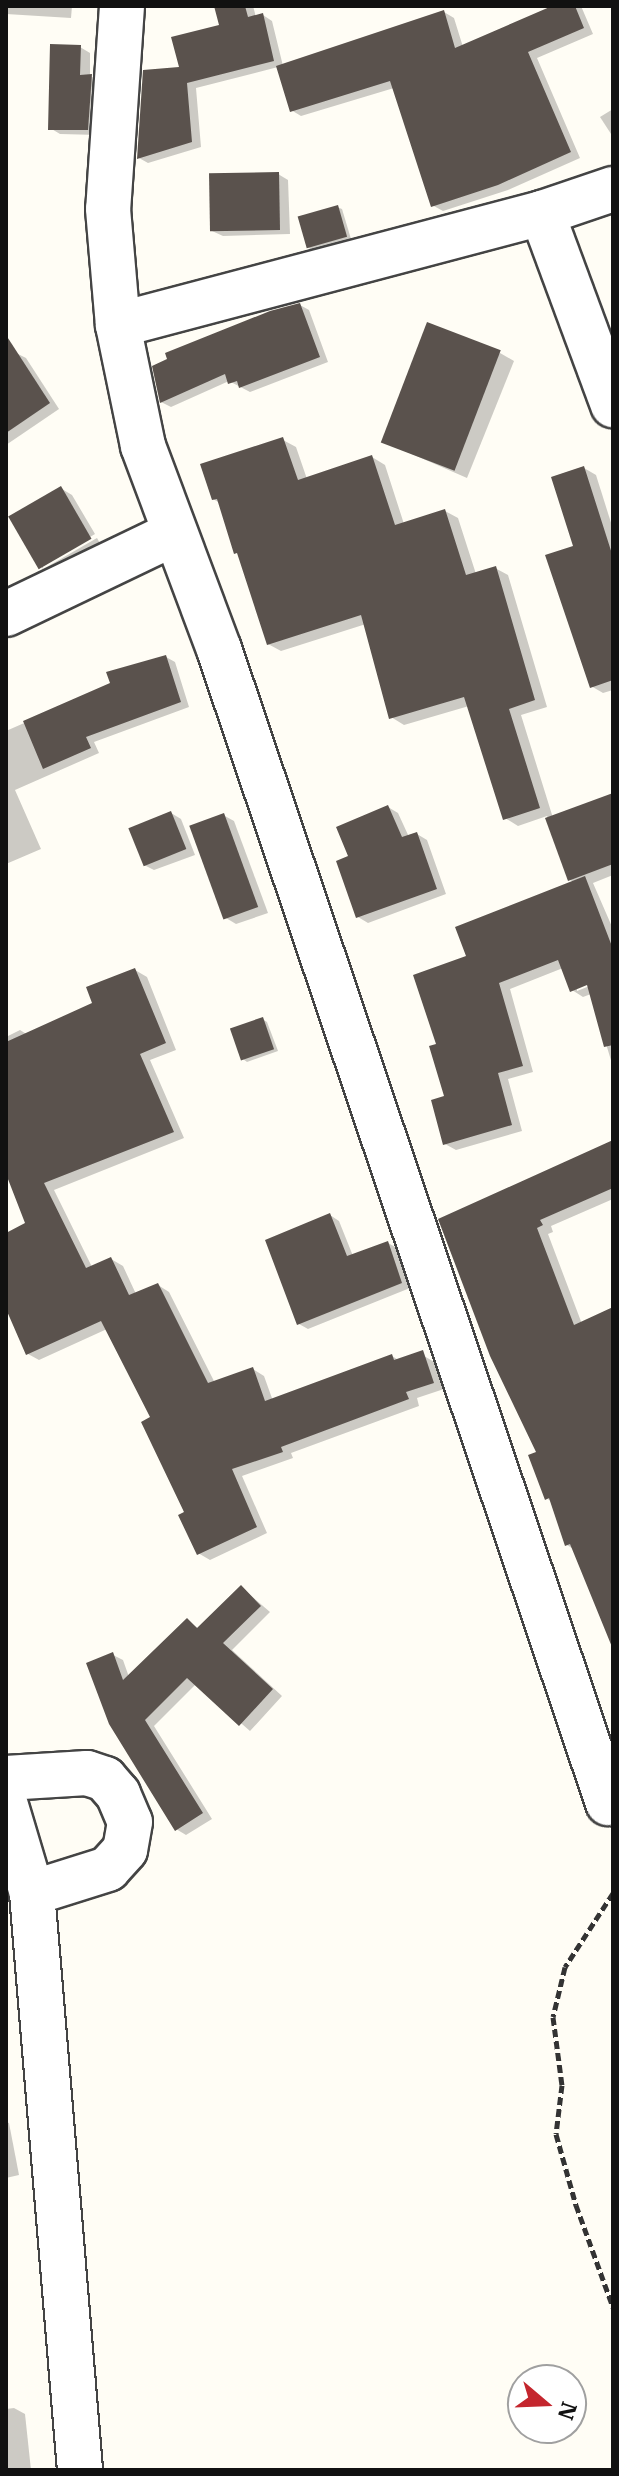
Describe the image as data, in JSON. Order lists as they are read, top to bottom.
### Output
{
  "north": "right"
}
